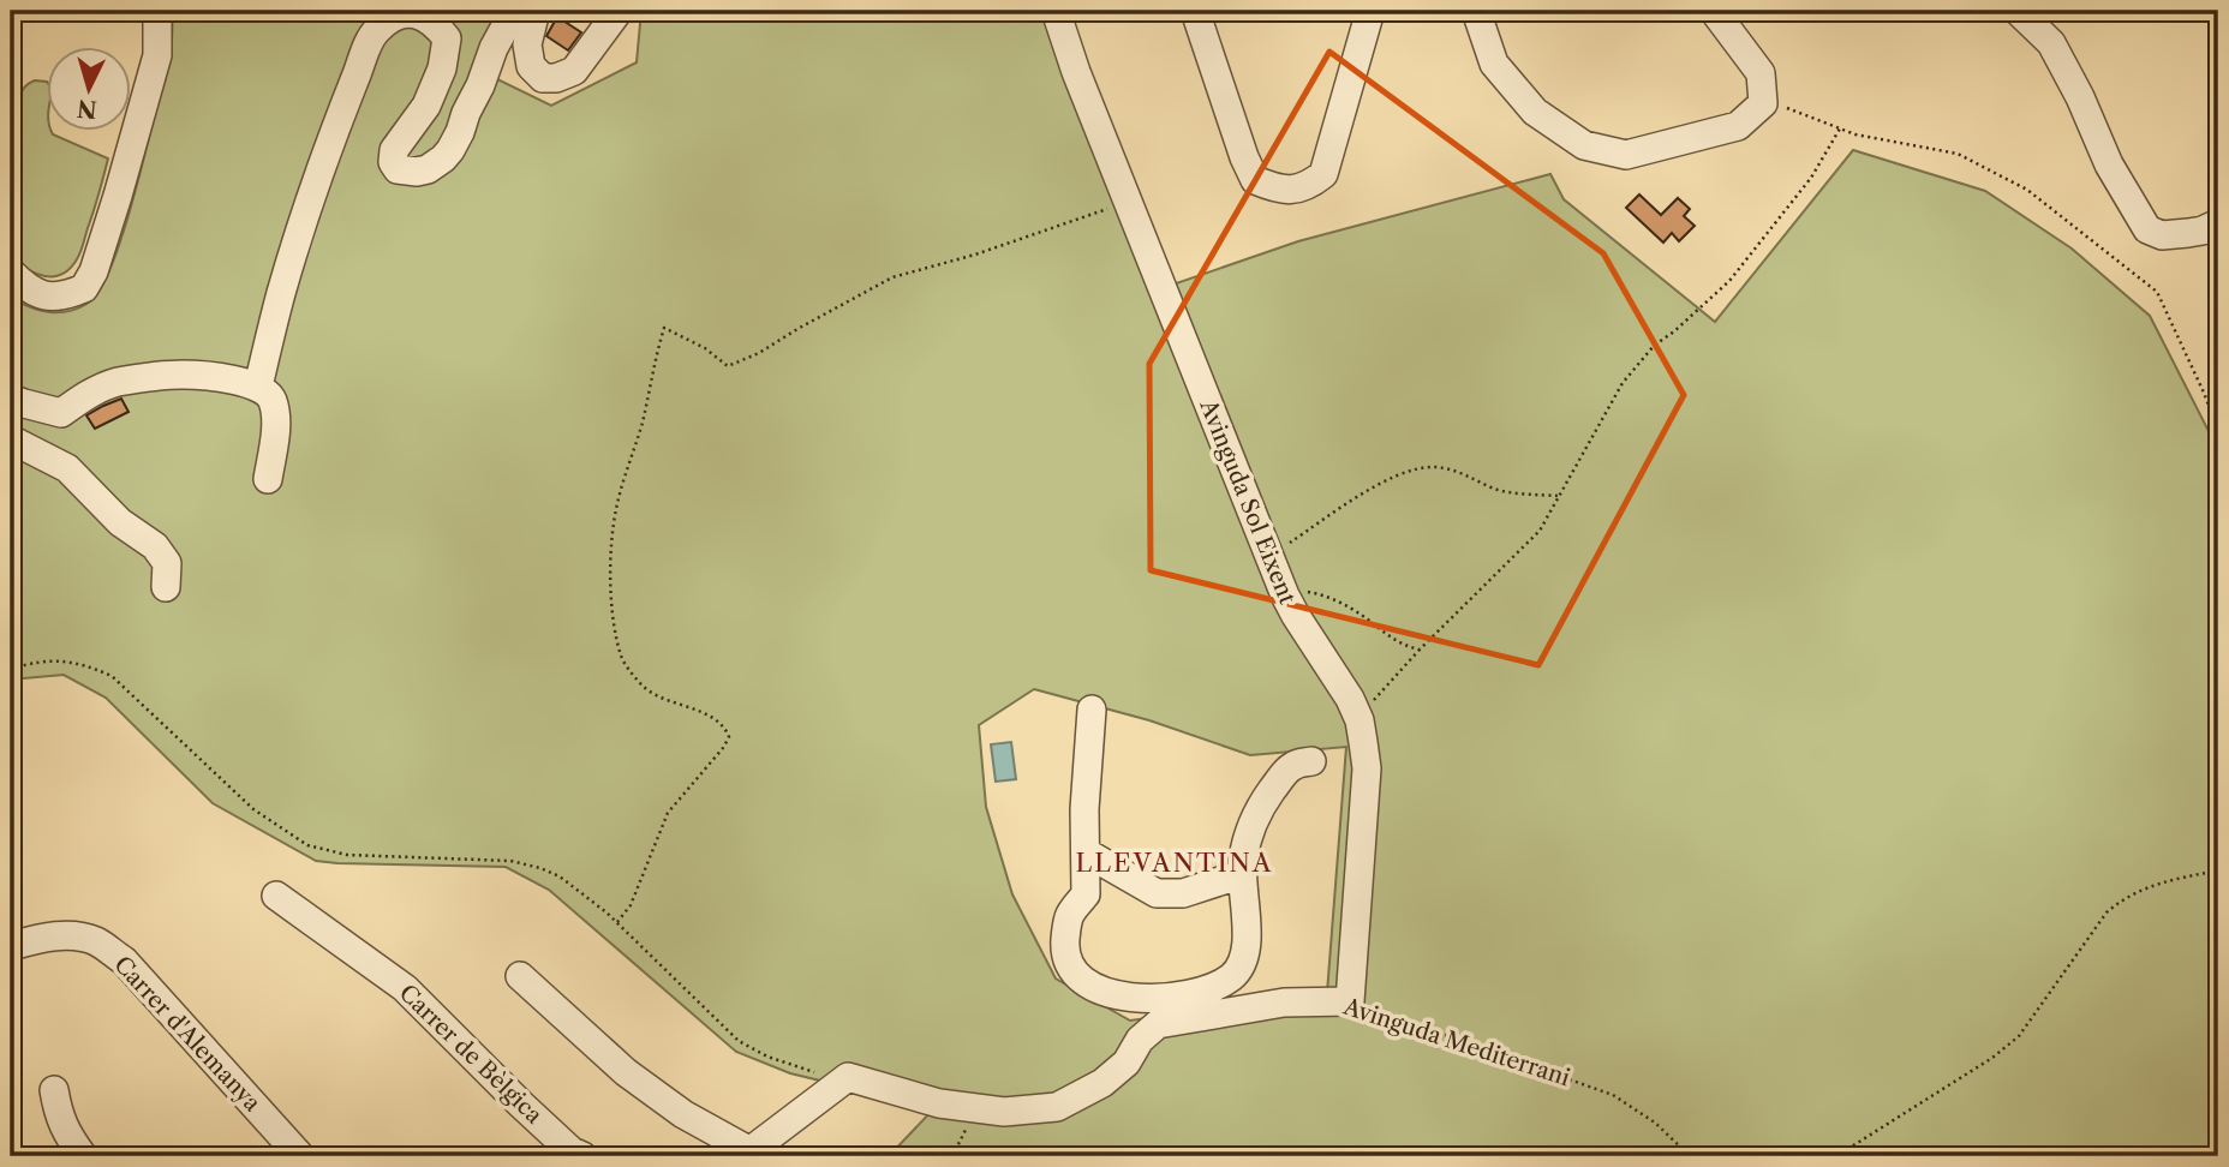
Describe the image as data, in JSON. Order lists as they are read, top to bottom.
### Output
{
  "streets": {
    "street": [
      "Avinguda Sol Eixent",
      "Carrer d'Alemanya",
      "Avinguda Mediterrani",
      "Carrer de Bèlgica"
    ]
  },
  "crossings": [
    ["Avinguda Sol Eixent", "Avinguda Mediterrani"]
  ],
  "districts": ["LLEVANTINA"],
  "north": "bottom"
}
